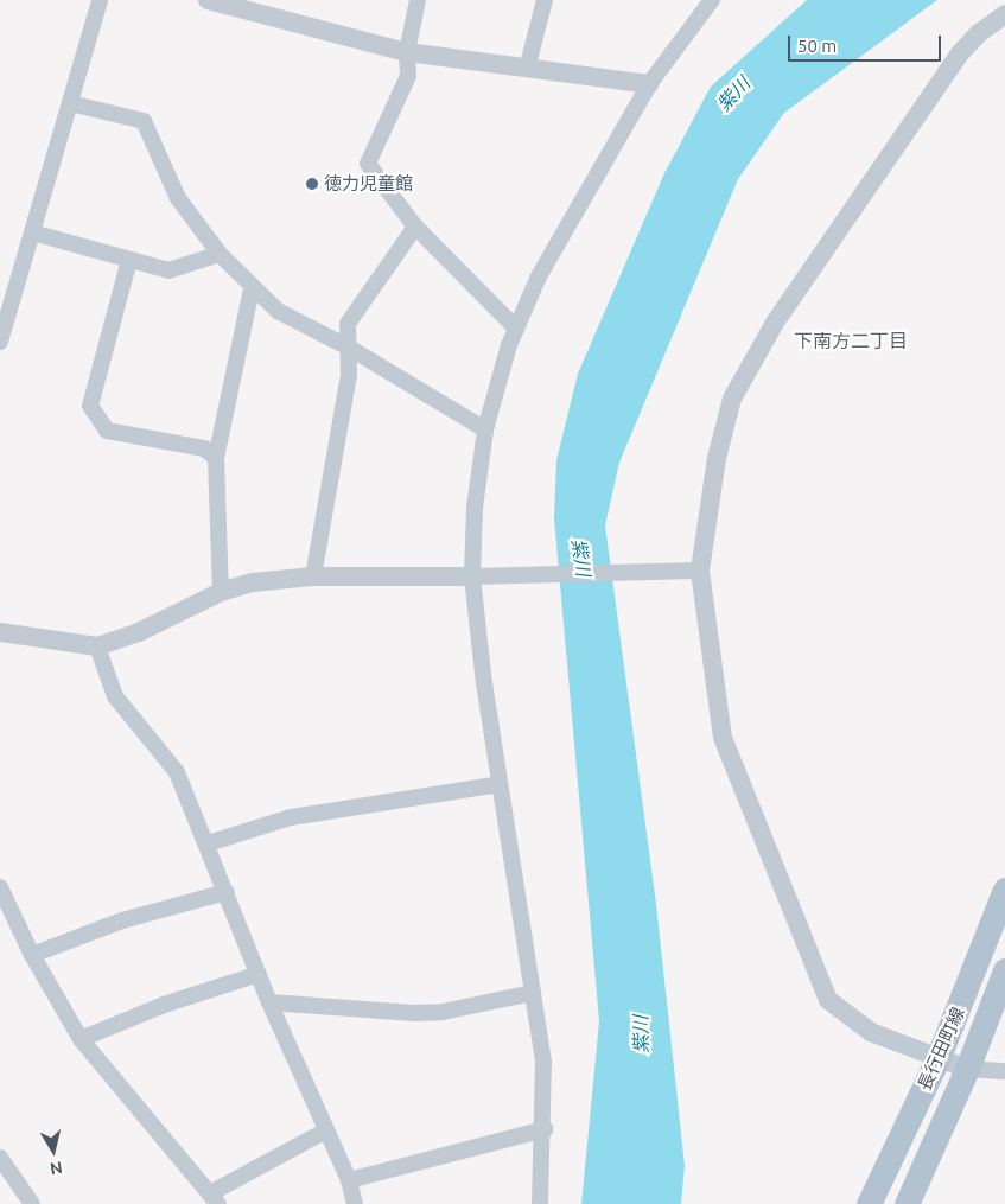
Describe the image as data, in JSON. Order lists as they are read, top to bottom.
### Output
{
  "streets": {
    "main road": ["長行田町線"]
  },
  "districts": ["下南方二丁目"],
  "water": ["紫川"],
  "places": ["徳力児童館"],
  "scale_bar": "50 m",
  "north": "bottom"
}
